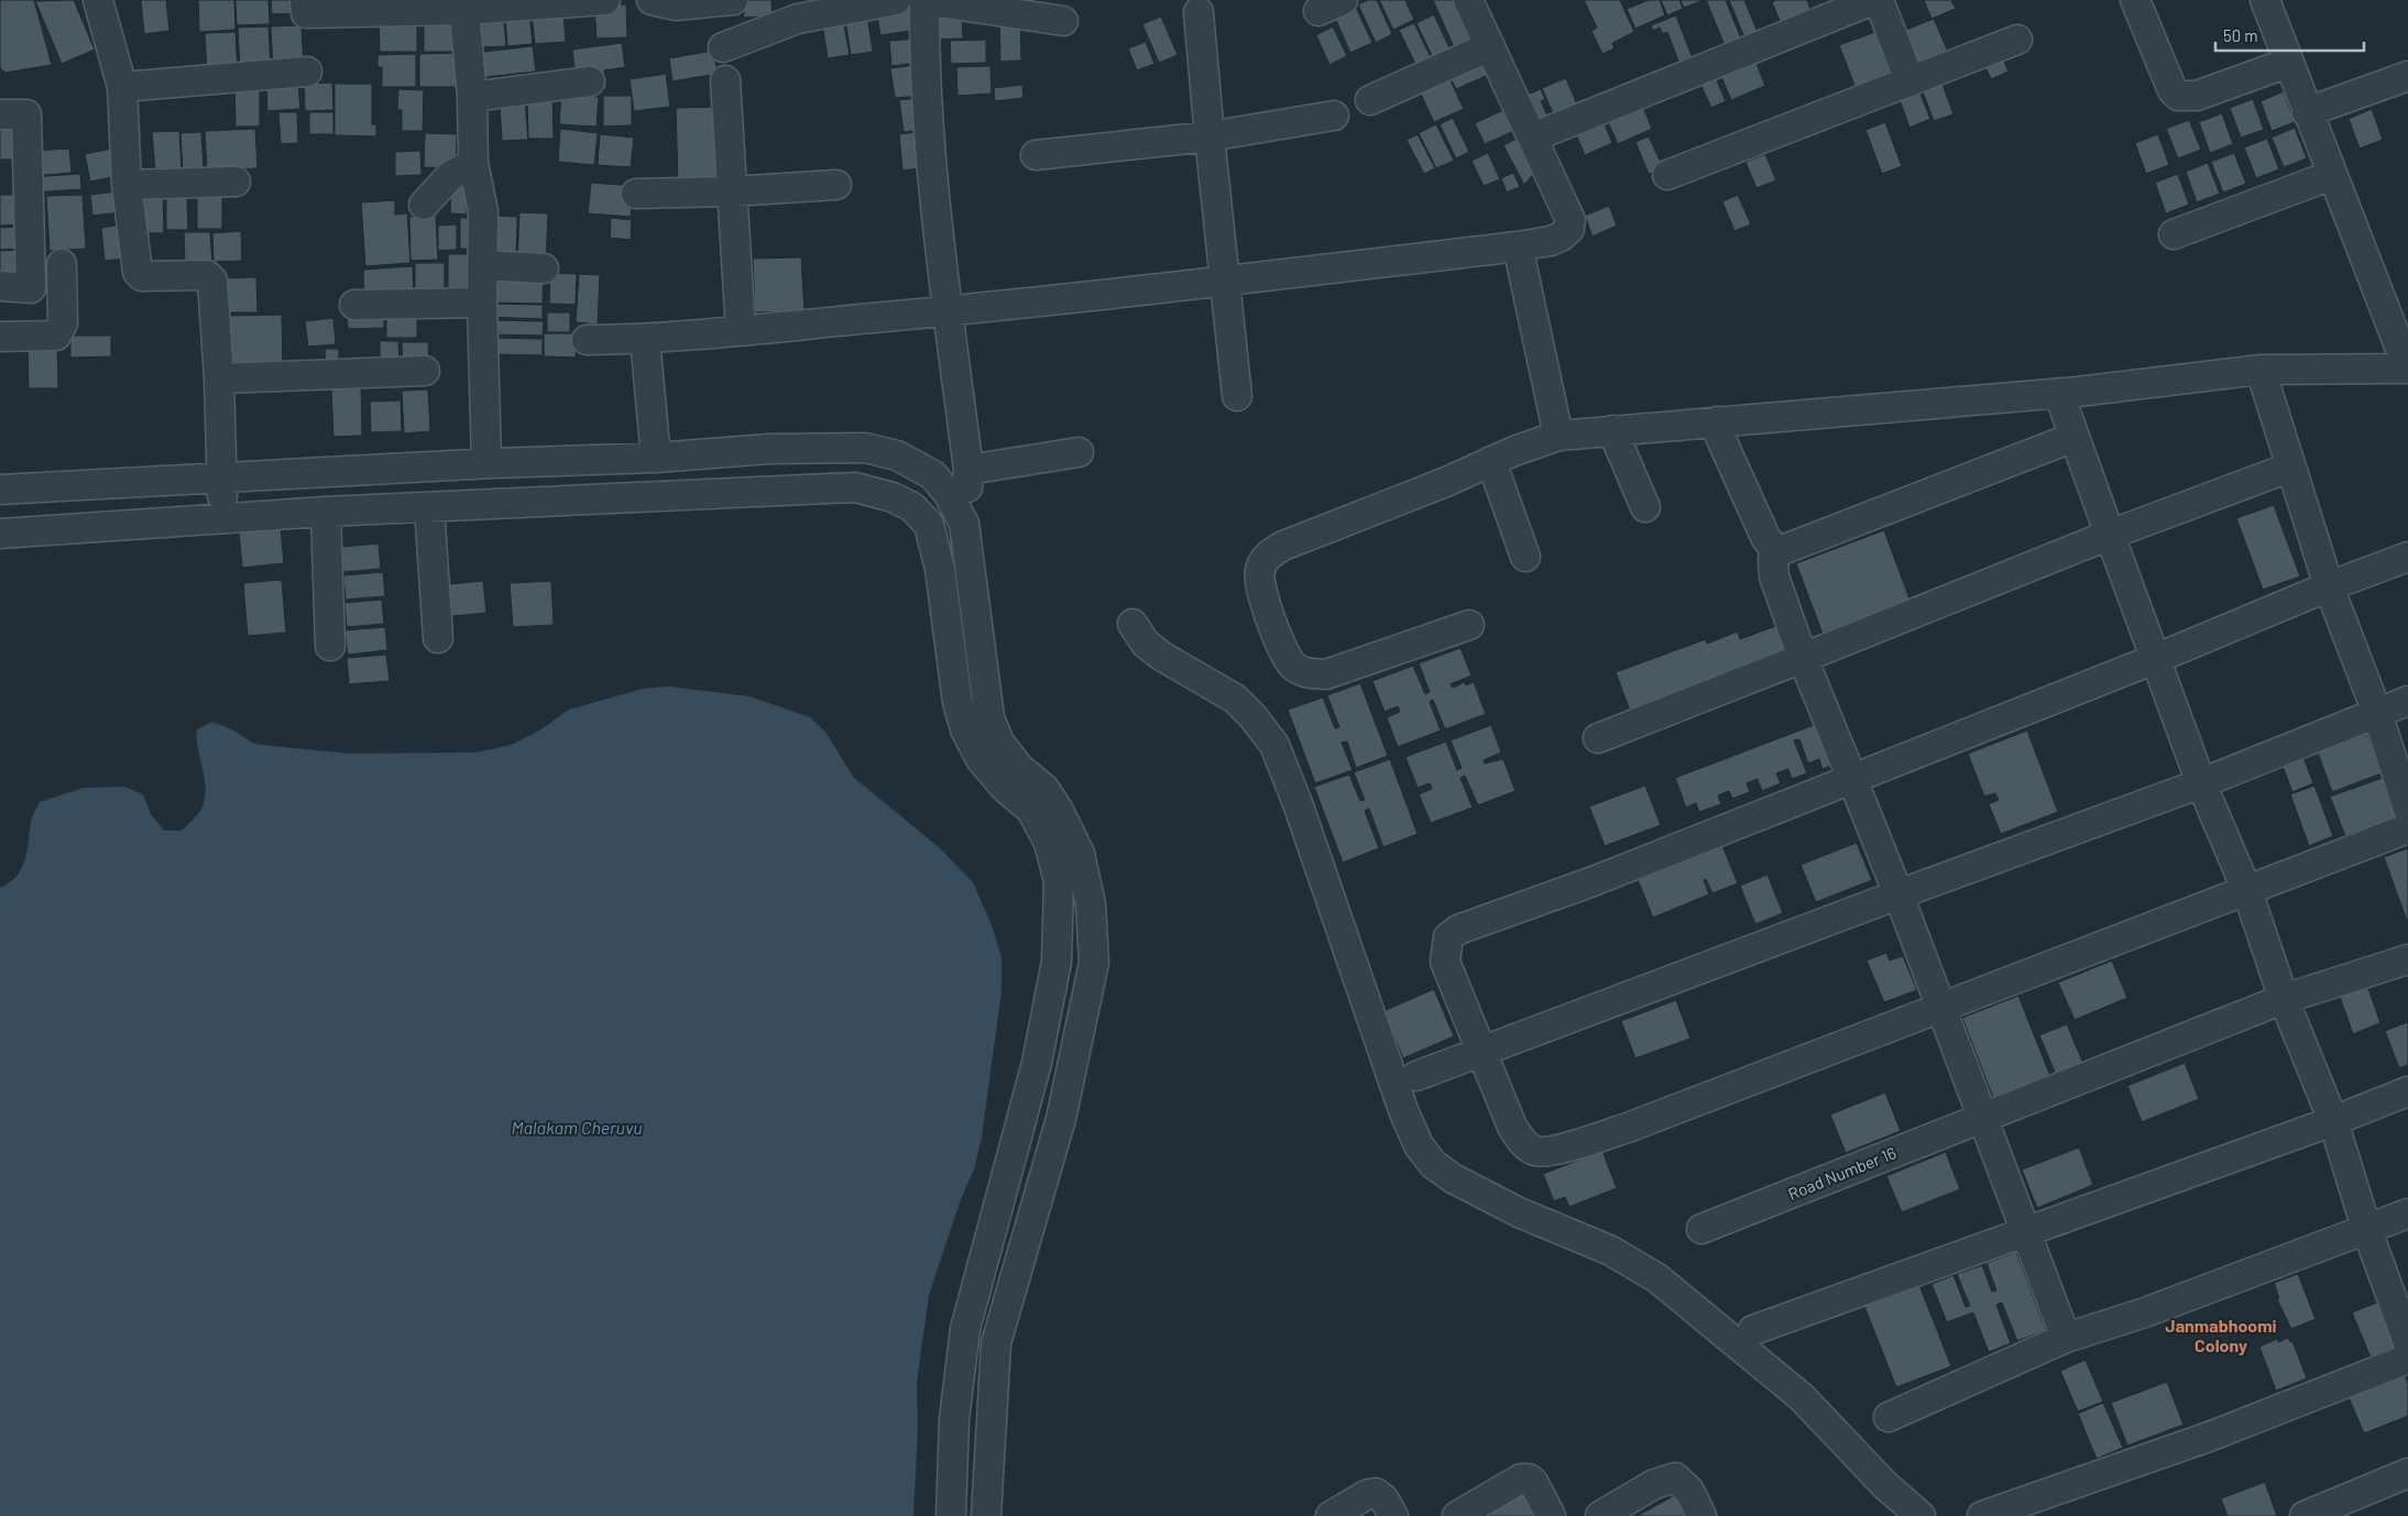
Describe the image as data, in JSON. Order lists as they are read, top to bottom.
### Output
{
  "streets": {
    "street": ["Road Number 16"]
  },
  "districts": ["Janmabhoomi Colony"],
  "water": ["Malakam Cheruvu"],
  "scale_bar": "50 m"
}
